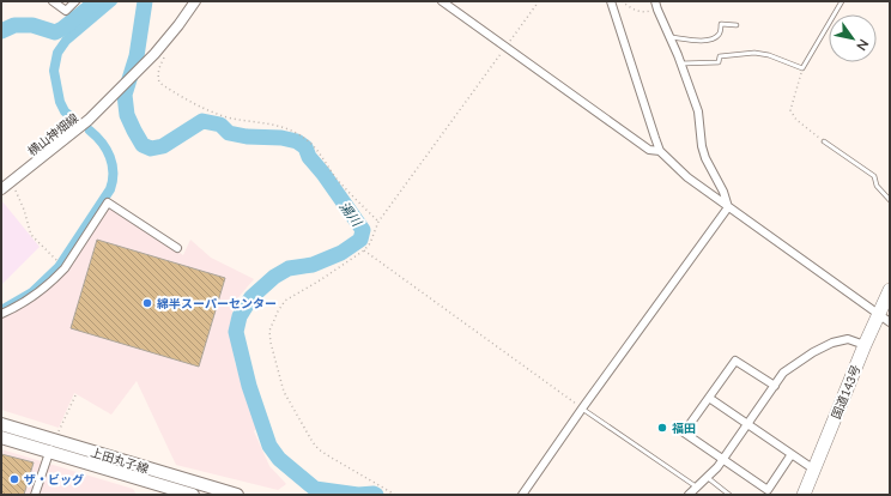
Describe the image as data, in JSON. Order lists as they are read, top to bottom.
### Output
{
  "streets": {
    "highway": ["国道143号"],
    "main road": ["上田丸子線"],
    "street": ["横山神畑線"]
  },
  "water": ["湯川"],
  "places": ["綿半スーパーセンター", "福田", "ザ・ビッグ"],
  "north": "bottom right"
}
